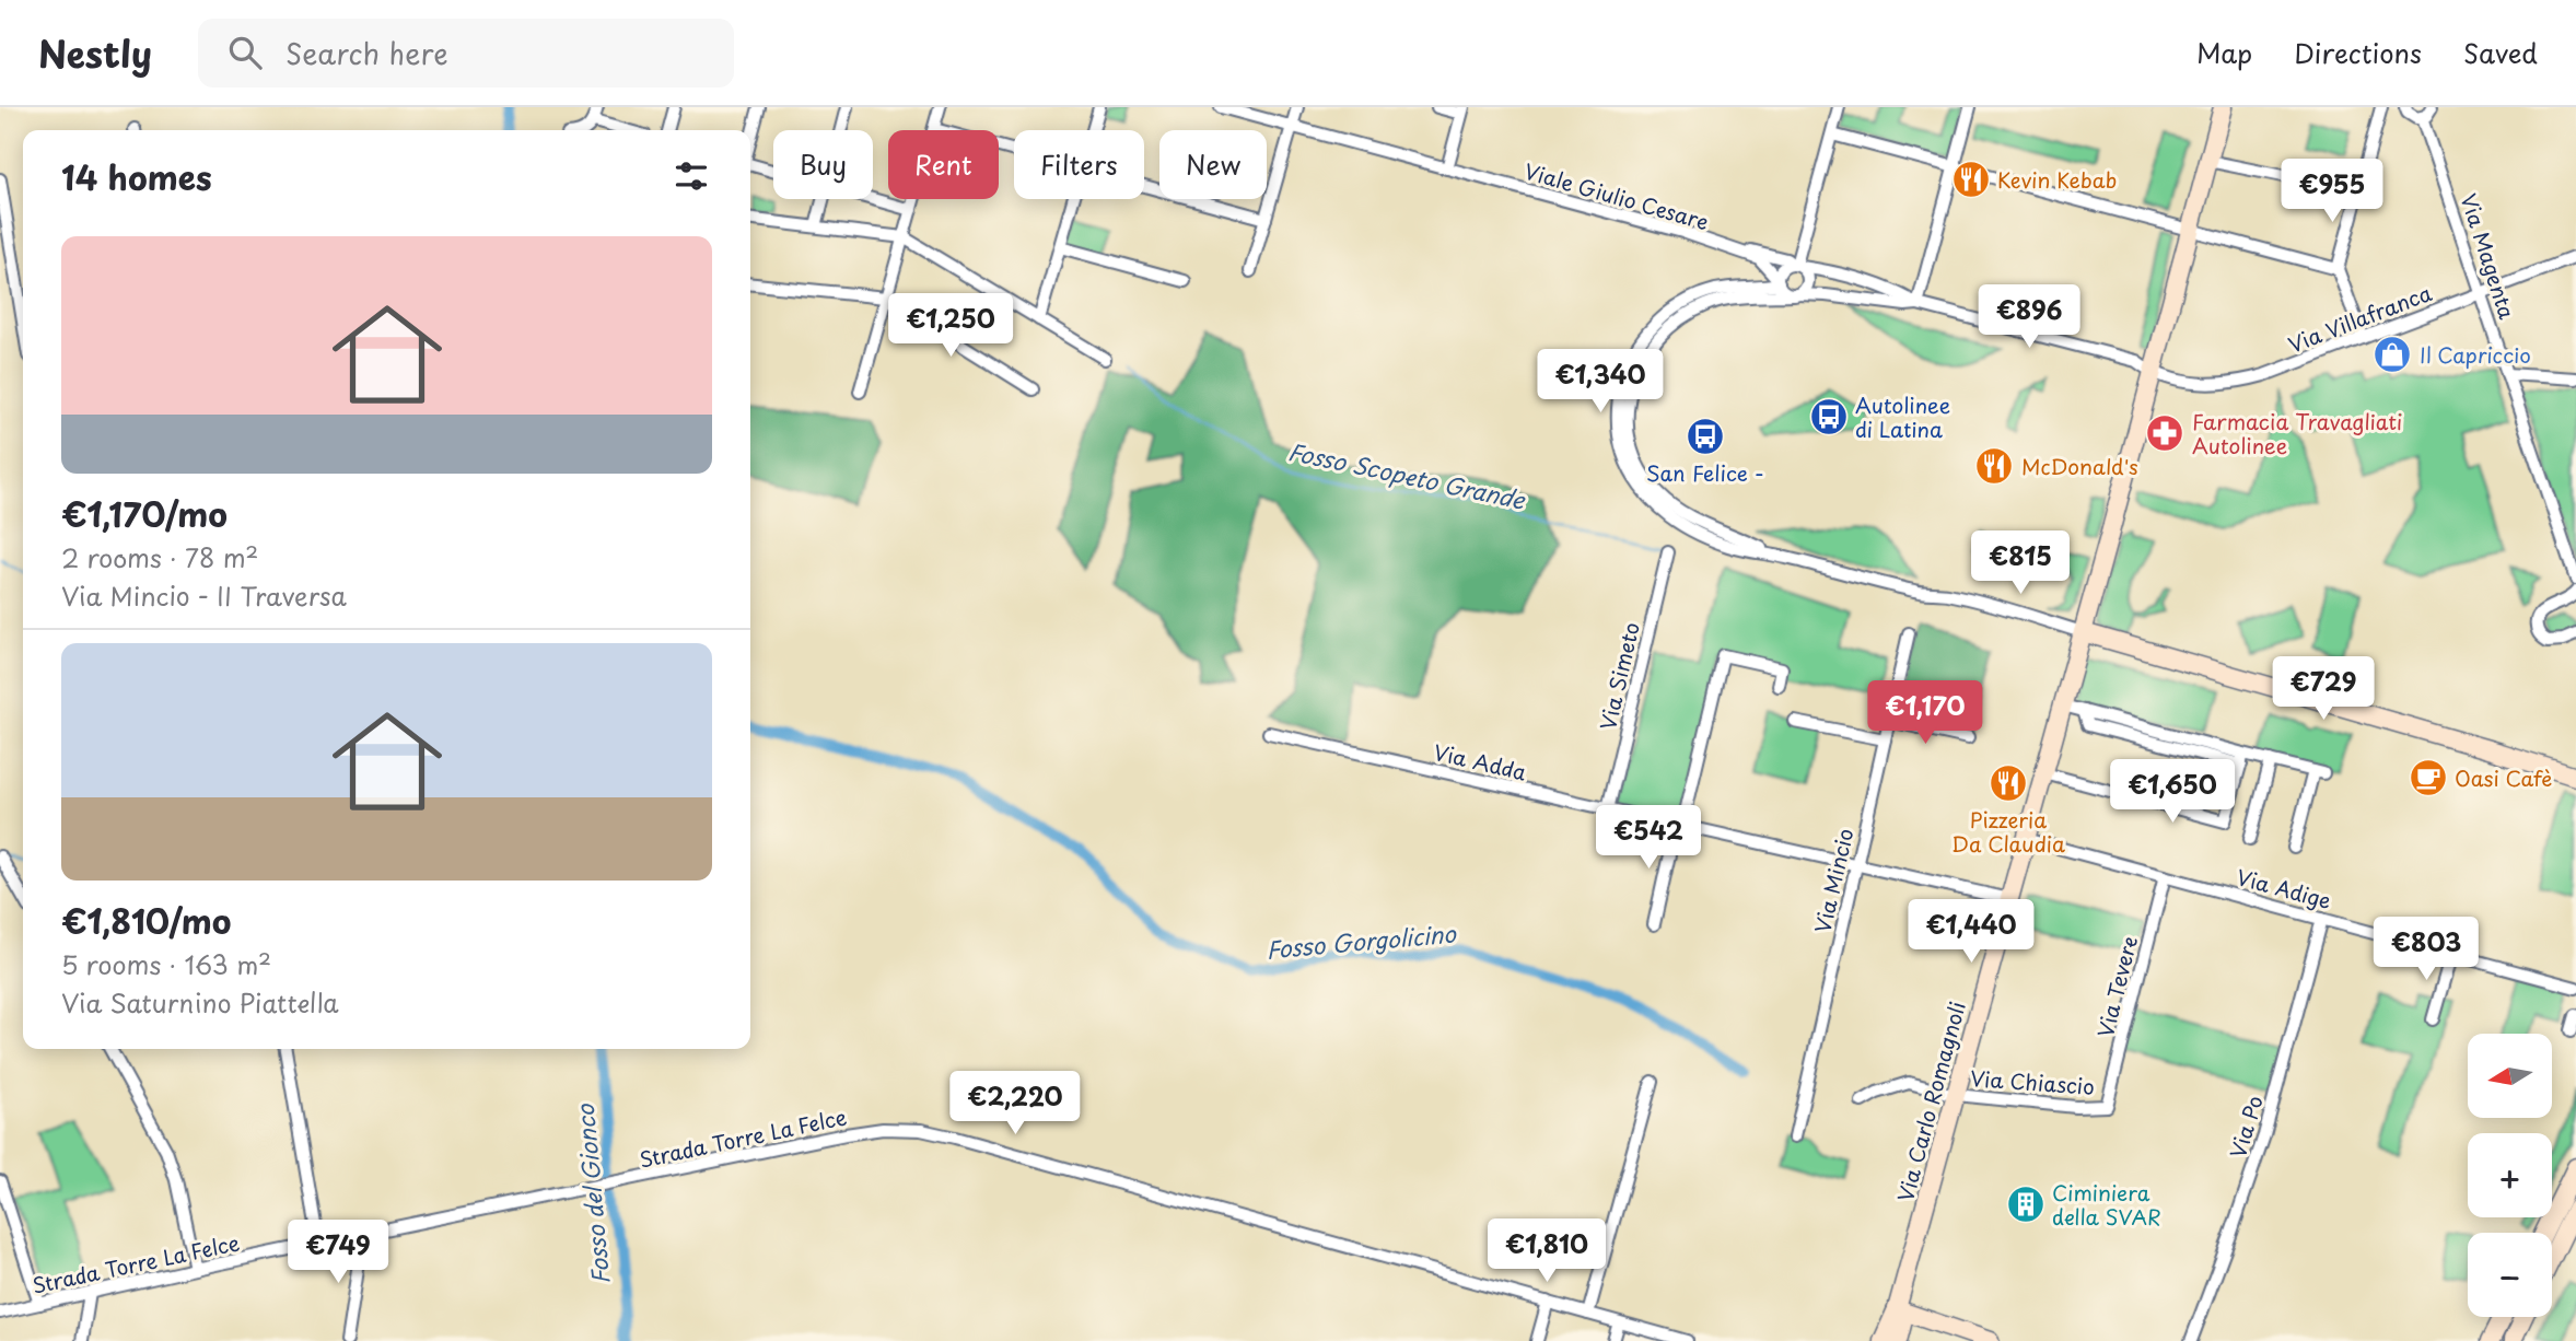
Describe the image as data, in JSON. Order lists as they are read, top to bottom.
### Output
{
  "streets": {
    "main road": ["Via Carlo Romagnoli"],
    "street": [
      "Viale Giulio Cesare",
      "Via Magenta",
      "Via Villafranca",
      "Via Simeto",
      "Via Adda",
      "Via Mincio",
      "Via Adige",
      "Via Tevere",
      "Via Chiascio",
      "Via Po",
      "Strada Torre La Felce"
    ]
  },
  "crossings": [
    ["Viale Giulio Cesare", "Via Villafranca"],
    ["Viale Giulio Cesare", "Via Carlo Romagnoli"],
    ["Via Magenta", "Via Villafranca"],
    ["Via Villafranca", "Via Carlo Romagnoli"],
    ["Via Simeto", "Via Adda"],
    ["Via Adda", "Via Mincio"],
    ["Via Adda", "Via Carlo Romagnoli"],
    ["Via Adige", "Via Tevere"],
    ["Via Adige", "Via Carlo Romagnoli"],
    ["Via Adige", "Via Po"],
    ["Via Tevere", "Via Chiascio"],
    ["Via Chiascio", "Via Carlo Romagnoli"]
  ],
  "water": ["Fosso Scopeto Grande", "Fosso Gorgolicino", "Fosso del Gionco"],
  "places": {
    "restaurant": ["Kevin Kebab", "McDonald's", "Pizzeria Da Claudia"],
    "shop": ["Il Capriccio"],
    "bus stop": ["Autolinee di Latina", "San Felice -"],
    "pharmacy": ["Farmacia Travagliati Autolinee"],
    "cafe": ["Oasi Cafè"],
    "building": ["Ciminiera della SVAR"]
  },
  "north": "left",
  "page": {
    "header": "Nestly",
    "search": "Search here",
    "nav": ["Map", "Directions", "Saved"],
    "chip": [
      "Buy",
      "Rent",
      "Filters",
      "New"
    ],
    "heading": "14 homes",
    "price": [
      "€955",
      "€896",
      "€1,250",
      "€1,340",
      "€815",
      "€729",
      "€1,170",
      "€1,650",
      "€542",
      "€1,440",
      "€803",
      "€2,220",
      "€1,810",
      "€749"
    ],
    "list": [
      {
        "name": "€1,170/mo",
        "note": "2 rooms · 78 m² · Via Mincio - II Traversa"
      },
      {
        "name": "€1,810/mo",
        "note": "5 rooms · 163 m² · Via Saturnino Piattella"
      }
    ],
    "map_buttons": ["+", "−"]
  }
}
